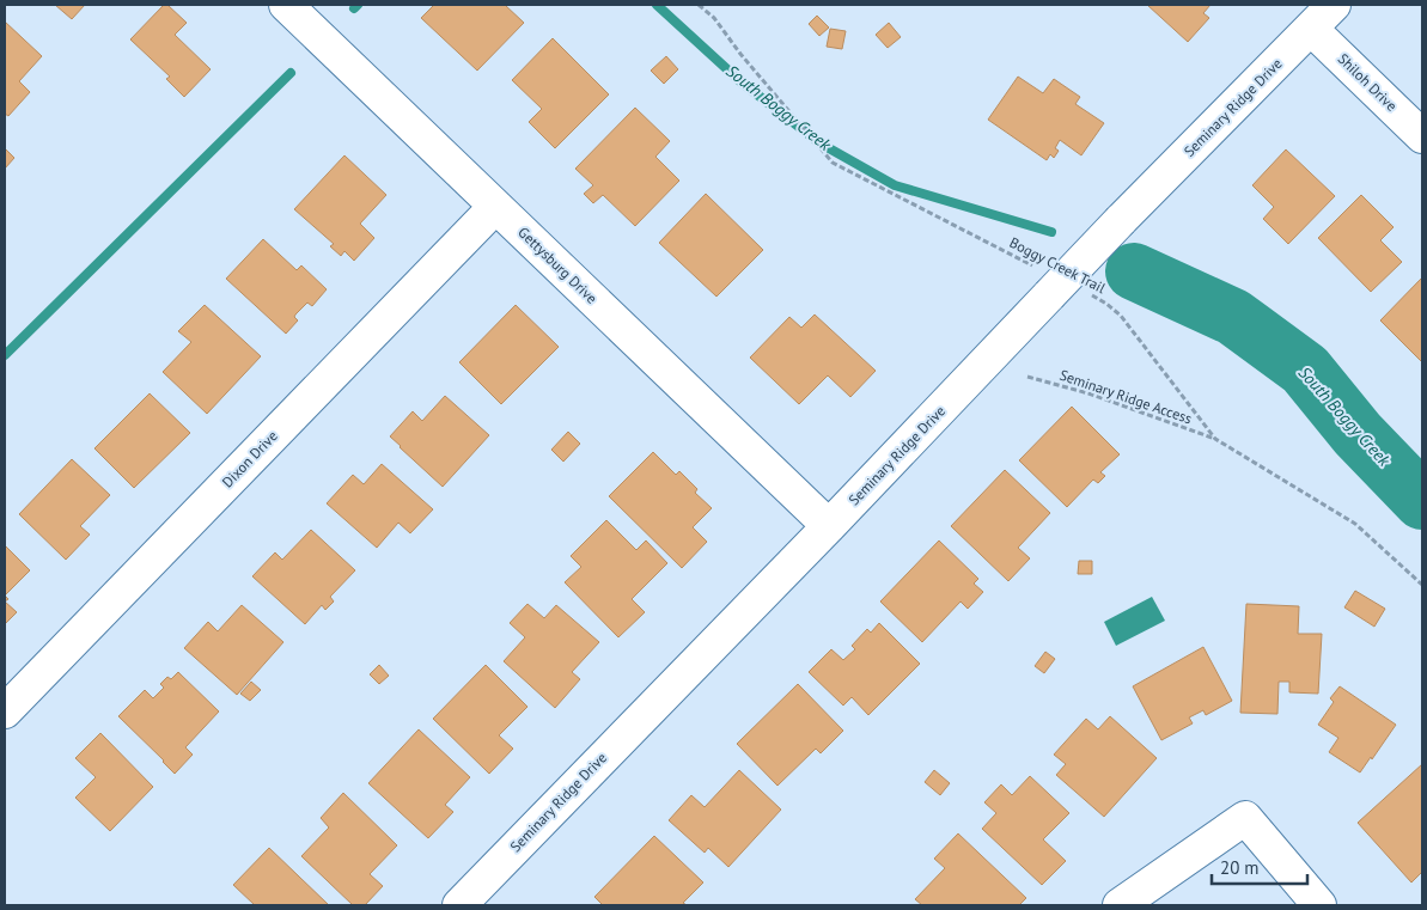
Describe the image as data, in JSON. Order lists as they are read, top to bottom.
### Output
{
  "streets": {
    "street": [
      "Shiloh Drive",
      "Seminary Ridge Drive",
      "Gettysburg Drive",
      "Dixon Drive"
    ],
    "path": ["Boggy Creek Trail", "Seminary Ridge Access"]
  },
  "crossings": [
    ["Shiloh Drive", "Seminary Ridge Drive"],
    ["Seminary Ridge Drive", "Gettysburg Drive"],
    ["Gettysburg Drive", "Dixon Drive"],
    ["Boggy Creek Trail", "Seminary Ridge Access"]
  ],
  "water": ["South Boggy Creek"],
  "scale_bar": "20 m"
}
